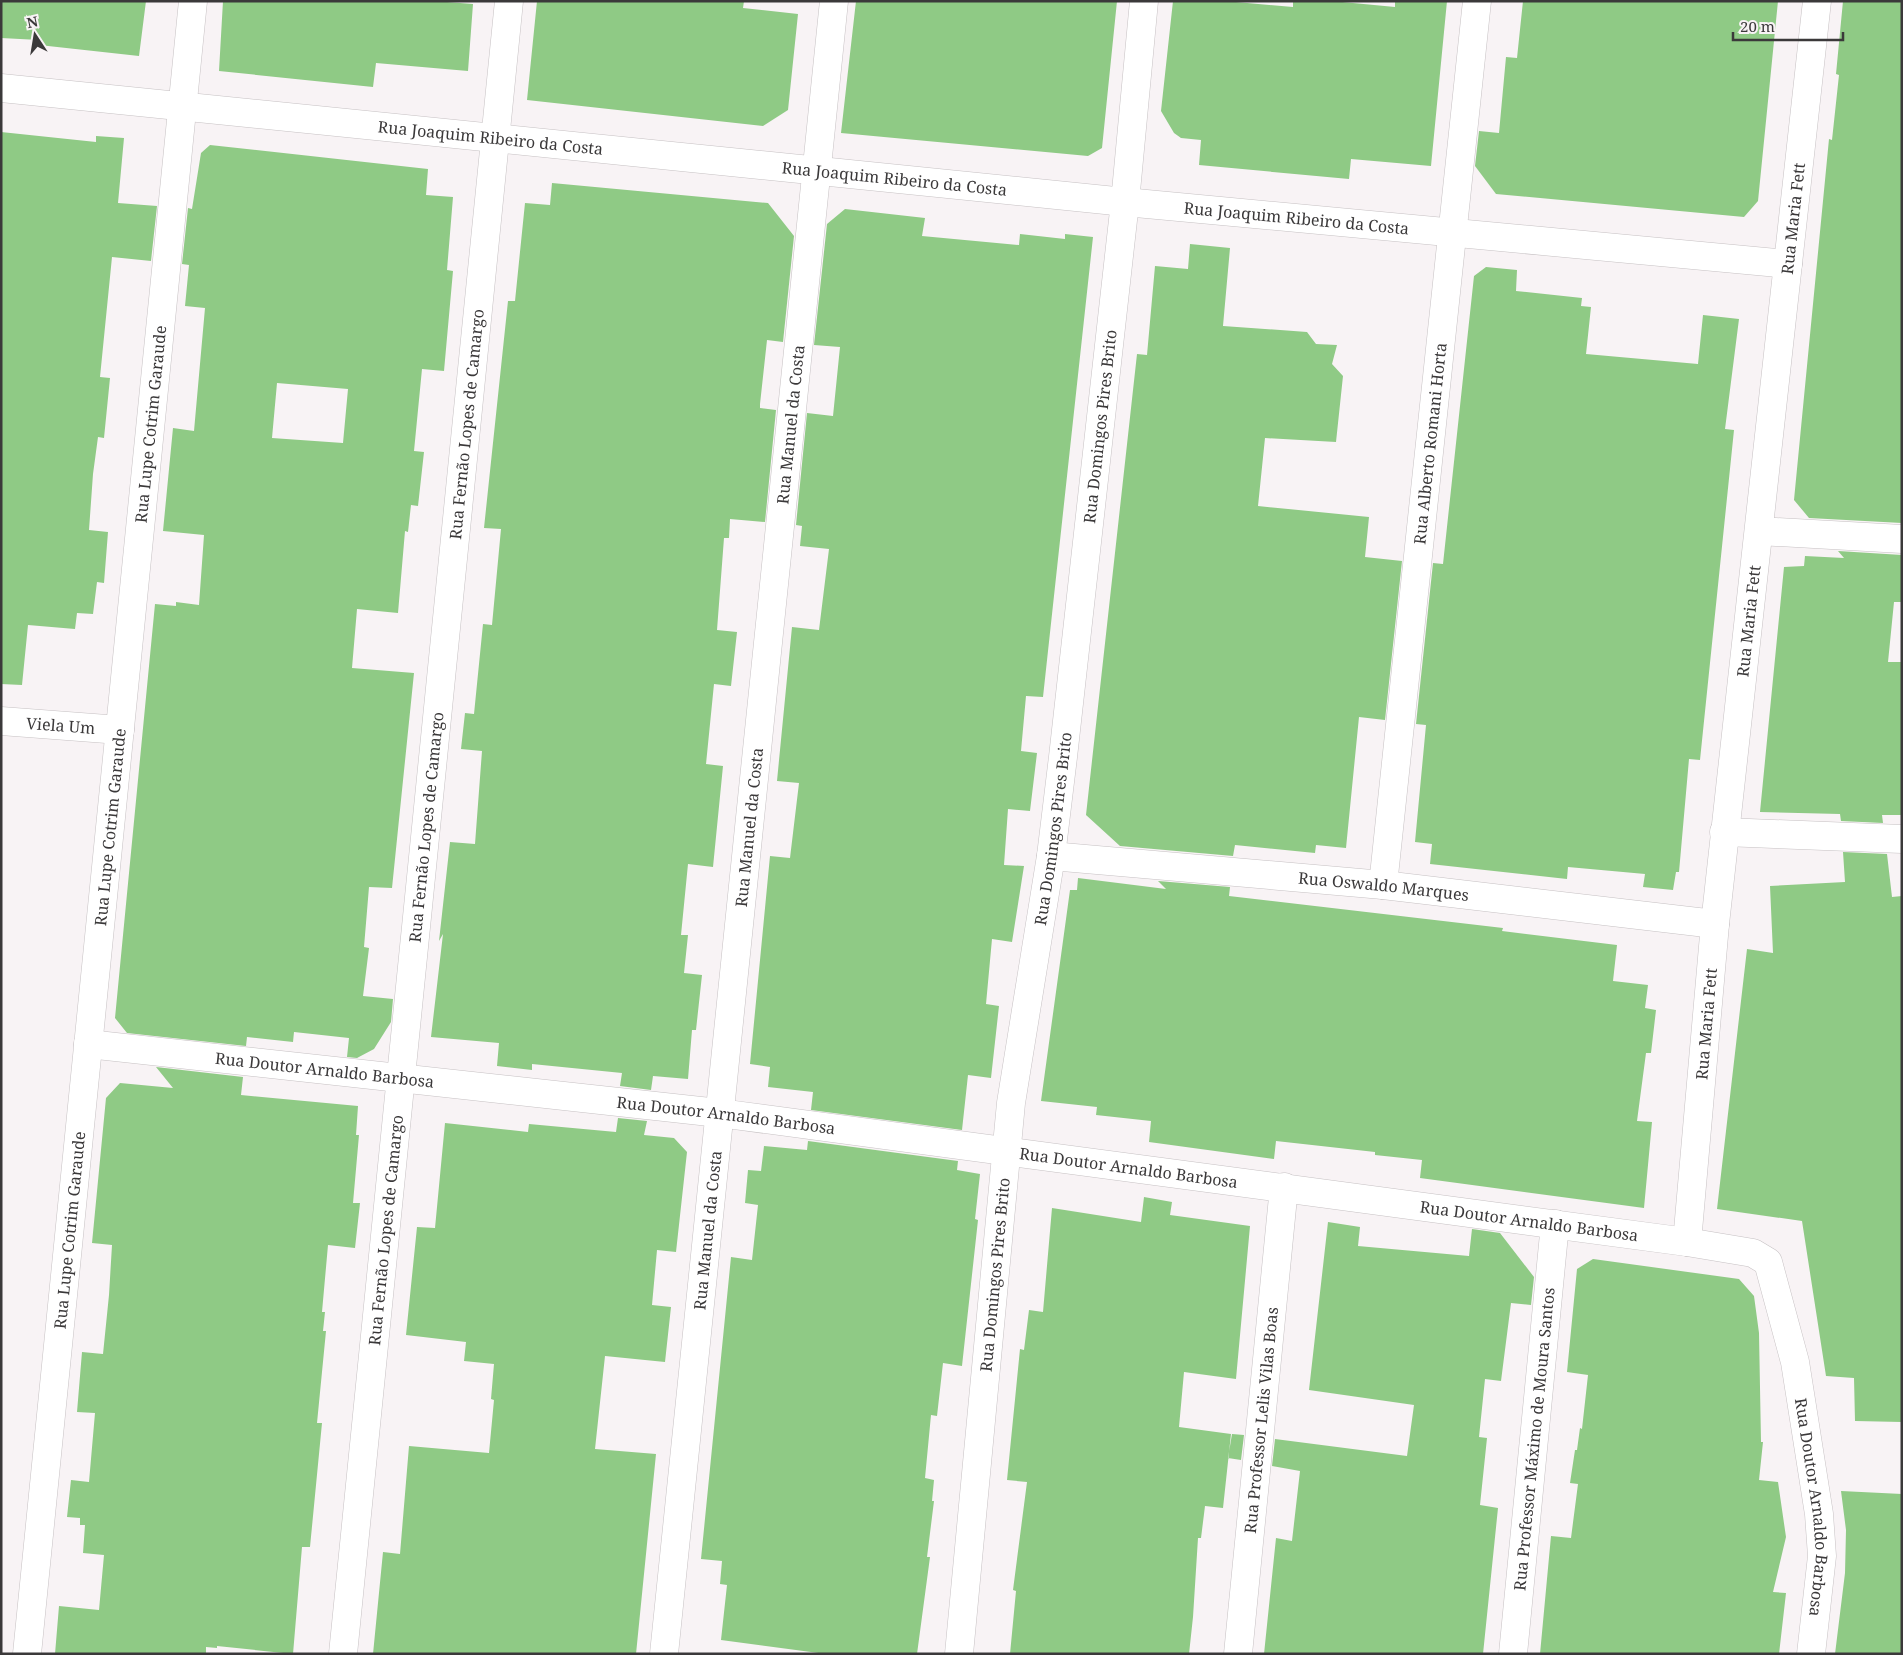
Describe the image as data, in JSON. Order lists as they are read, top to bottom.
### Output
{
  "streets": {
    "street": [
      "Rua Joaquim Ribeiro da Costa",
      "Rua Maria Fett",
      "Rua Lupe Cotrim Garaude",
      "Rua Fernão Lopes de Camargo",
      "Rua Manuel da Costa",
      "Rua Domingos Pires Brito",
      "Rua Alberto Romani Horta",
      "Viela Um",
      "Rua Oswaldo Marques",
      "Rua Doutor Arnaldo Barbosa",
      "Rua Professor Lelis Vilas Boas",
      "Rua Professor Máximo de Moura Santos"
    ]
  },
  "crossings": [
    ["Rua Joaquim Ribeiro da Costa", "Rua Maria Fett"],
    ["Rua Joaquim Ribeiro da Costa", "Rua Lupe Cotrim Garaude"],
    ["Rua Joaquim Ribeiro da Costa", "Rua Fernão Lopes de Camargo"],
    ["Rua Joaquim Ribeiro da Costa", "Rua Manuel da Costa"],
    ["Rua Joaquim Ribeiro da Costa", "Rua Domingos Pires Brito"],
    ["Rua Joaquim Ribeiro da Costa", "Rua Alberto Romani Horta"],
    ["Rua Maria Fett", "Rua Oswaldo Marques"],
    ["Rua Maria Fett", "Rua Doutor Arnaldo Barbosa"],
    ["Rua Lupe Cotrim Garaude", "Viela Um"],
    ["Rua Lupe Cotrim Garaude", "Rua Doutor Arnaldo Barbosa"],
    ["Rua Fernão Lopes de Camargo", "Rua Doutor Arnaldo Barbosa"],
    ["Rua Manuel da Costa", "Rua Doutor Arnaldo Barbosa"],
    ["Rua Domingos Pires Brito", "Rua Oswaldo Marques"],
    ["Rua Domingos Pires Brito", "Rua Doutor Arnaldo Barbosa"],
    ["Rua Alberto Romani Horta", "Rua Oswaldo Marques"],
    ["Rua Doutor Arnaldo Barbosa", "Rua Professor Lelis Vilas Boas"],
    ["Rua Doutor Arnaldo Barbosa", "Rua Professor Máximo de Moura Santos"]
  ],
  "scale_bar": "20 m",
  "north": "top"
}
